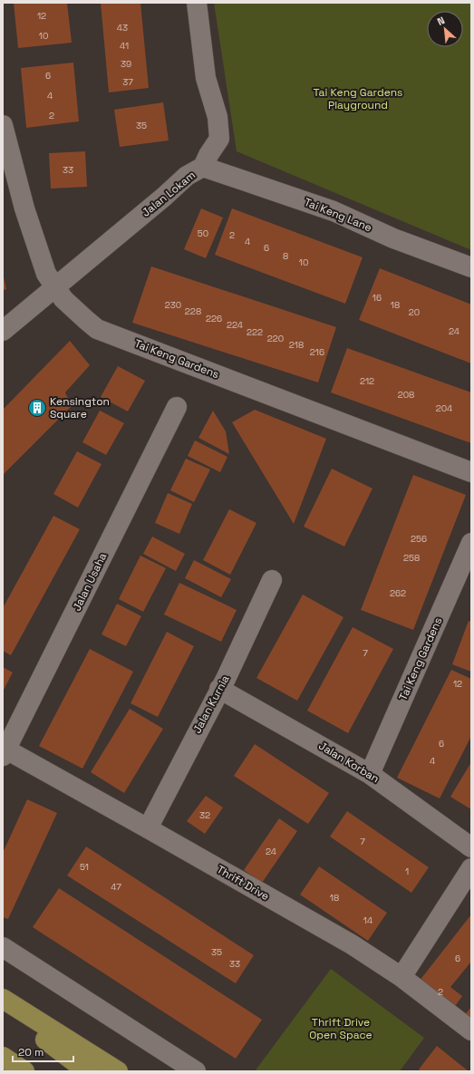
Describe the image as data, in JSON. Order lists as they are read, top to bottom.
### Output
{
  "streets": {
    "street": [
      "Jalan Lokam",
      "Tai Keng Lane",
      "Tai Keng Gardens",
      "Jalan Usaha",
      "Jalan Kurnia",
      "Jalan Korban",
      "Thrift Drive"
    ]
  },
  "crossings": [
    ["Jalan Lokam", "Tai Keng Lane"],
    ["Jalan Lokam", "Tai Keng Gardens"],
    ["Tai Keng Gardens", "Jalan Korban"],
    ["Jalan Usaha", "Thrift Drive"],
    ["Jalan Kurnia", "Jalan Korban"],
    ["Jalan Kurnia", "Thrift Drive"]
  ],
  "parks": ["Tai Keng Gardens Playground", "Thrift Drive Open Space"],
  "places": {
    "building": ["Kensington Square"]
  },
  "house_numbers": [
    "12",
    "43",
    "10",
    "41",
    "39",
    "6",
    "37",
    "4",
    "2",
    "35",
    "33",
    "50",
    "2",
    "4",
    "6",
    "8",
    "10",
    "16",
    "230",
    "18",
    "228",
    "20",
    "226",
    "224",
    "24",
    "222",
    "220",
    "218",
    "216",
    "212",
    "208",
    "204",
    "256",
    "258",
    "262",
    "7",
    "12",
    "6",
    "4",
    "32",
    "7",
    "24",
    "51",
    "1",
    "47",
    "18",
    "14",
    "35",
    "6",
    "33",
    "2"
  ],
  "scale_bar": "20 m",
  "north": "top left"
}
